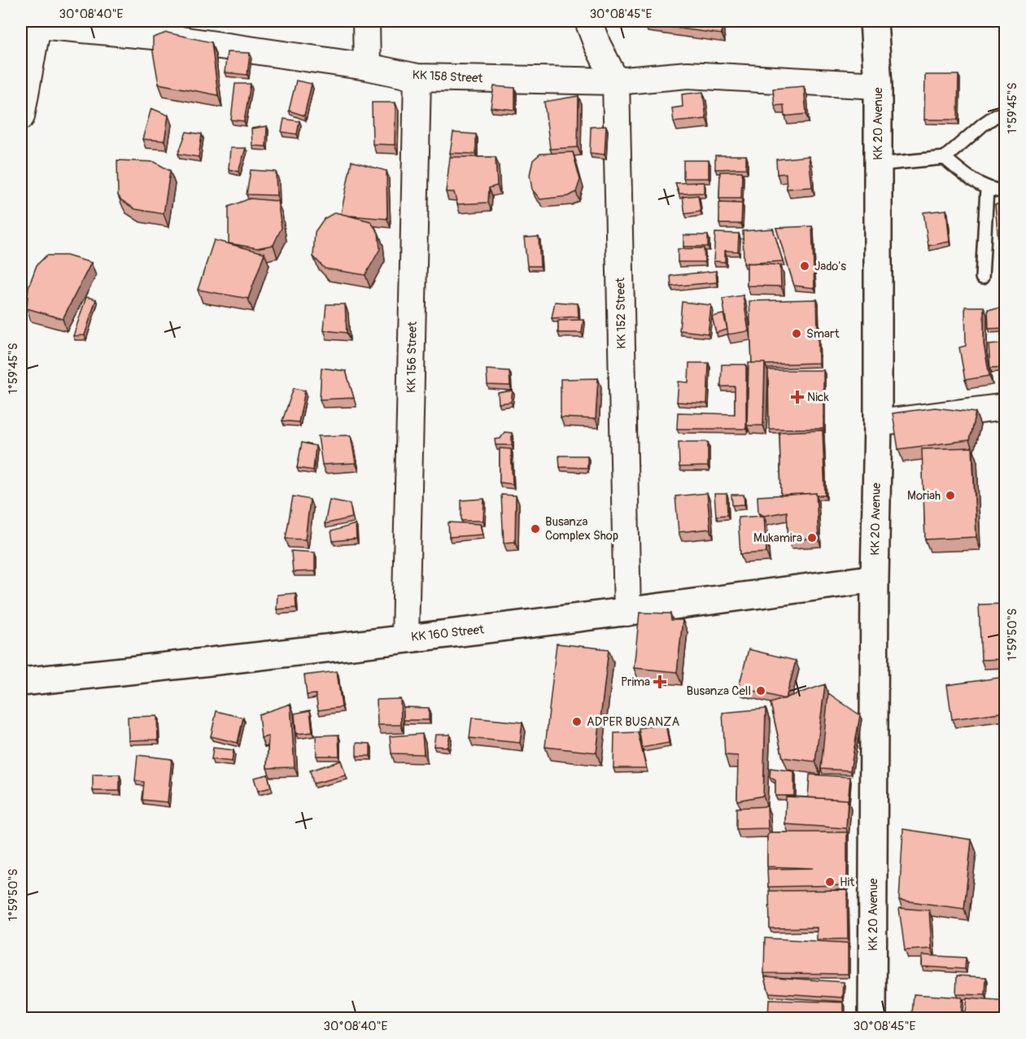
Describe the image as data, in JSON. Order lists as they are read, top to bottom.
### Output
{
  "streets": {
    "main road": ["KK 20 Avenue", "KK 160 Street"],
    "street": ["KK 158 Street", "KK 152 Street", "KK 156 Street"]
  },
  "crossings": [
    ["KK 158 Street", "KK 20 Avenue"],
    ["KK 158 Street", "KK 152 Street"],
    ["KK 158 Street", "KK 156 Street"],
    ["KK 20 Avenue", "KK 160 Street"],
    ["KK 152 Street", "KK 160 Street"],
    ["KK 156 Street", "KK 160 Street"]
  ],
  "places": {
    "other": [
      "Jado's",
      "Smart",
      "Moriah",
      "Busanza Complex Shop",
      "Mukamira",
      "Busanza Cell",
      "ADPER BUSANZA",
      "Hit"
    ],
    "health": ["Nick", "Prima"]
  },
  "coordinates": [
    "30°08'40\"E",
    "30°08'45\"E",
    "1°59'45\"S",
    "1°59'50\"S"
  ]
}
